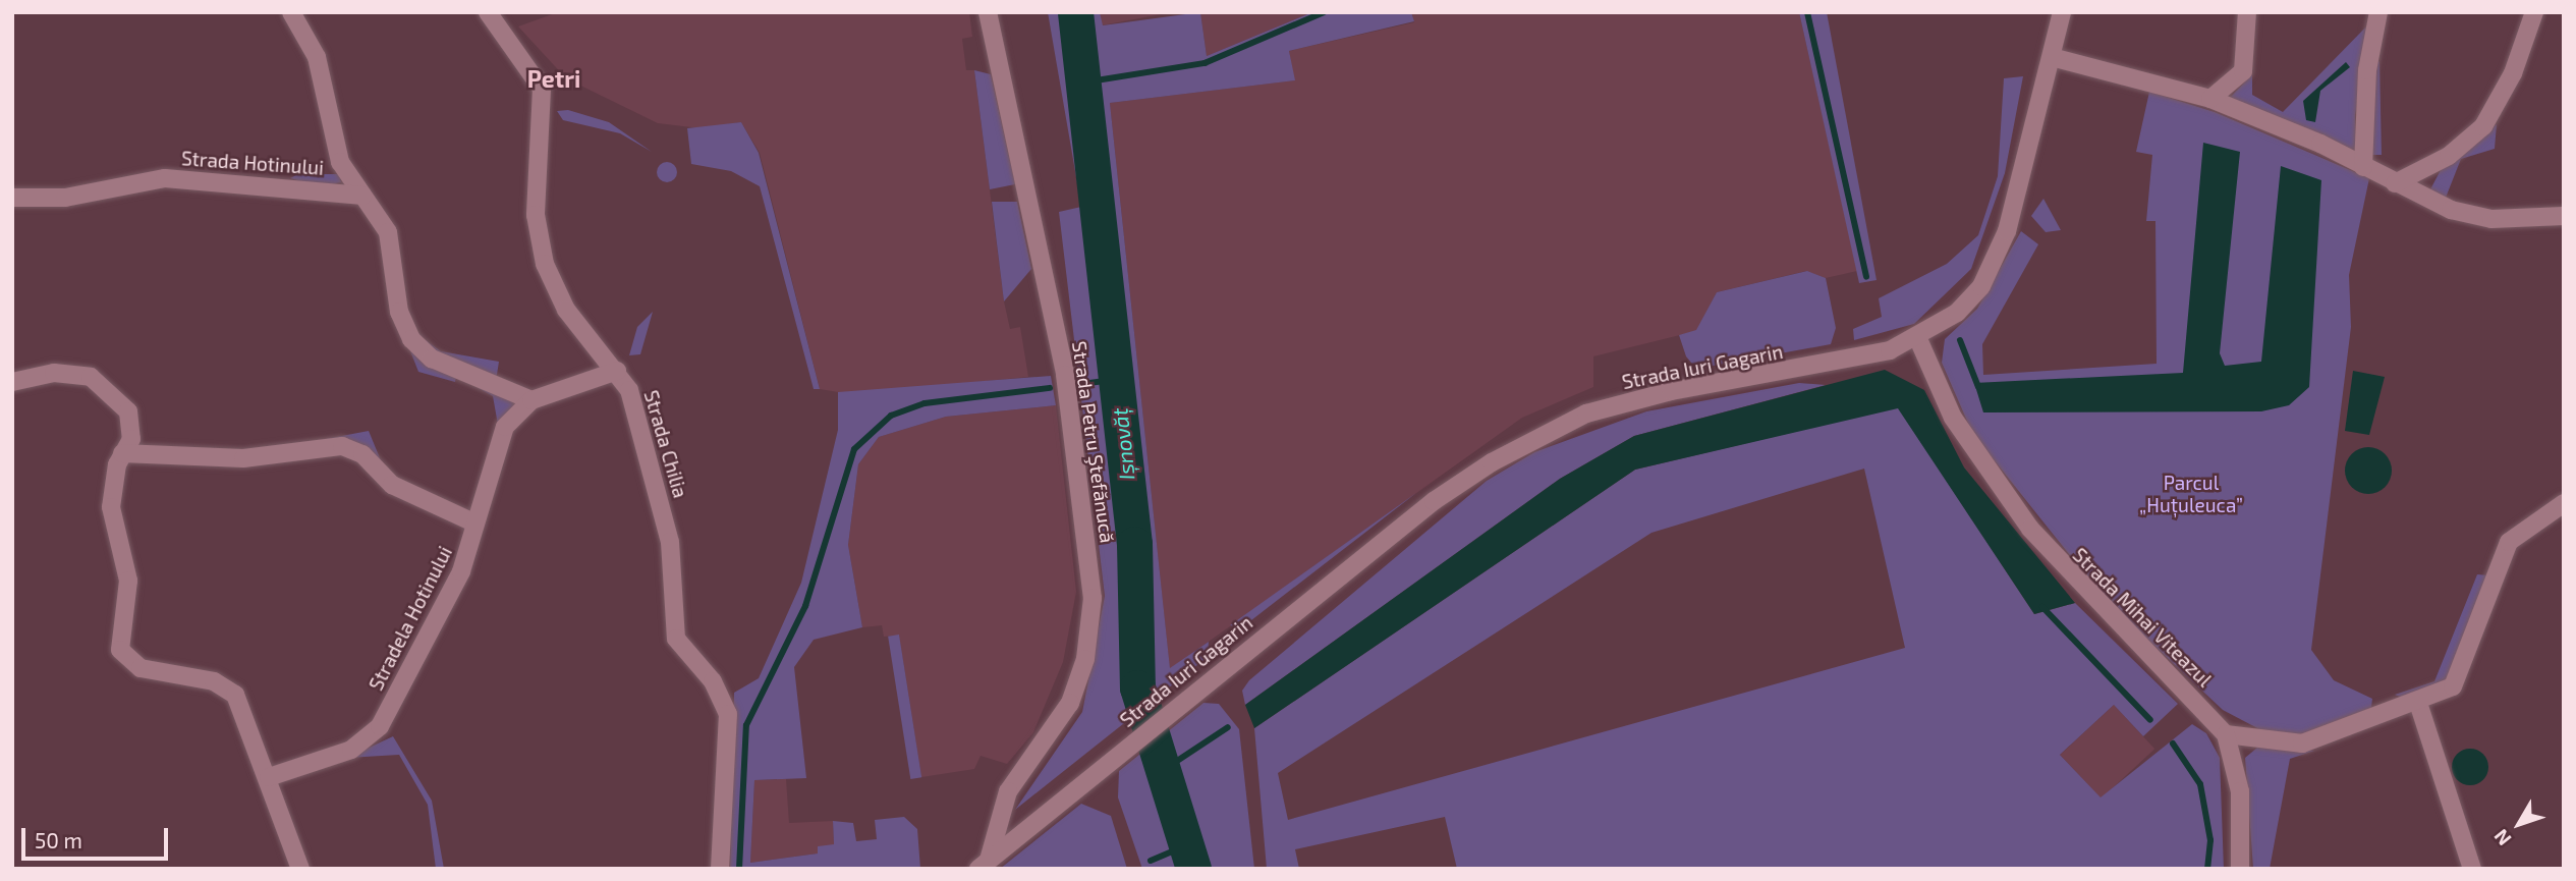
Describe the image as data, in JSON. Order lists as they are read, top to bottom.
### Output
{
  "streets": {
    "street": [
      "Strada Hotinului",
      "Strada Iuri Gagarin",
      "Strada Petru Ştefănucă",
      "Strada Chilia",
      "Strada Mihai Viteazul",
      "Stradela Hotinului"
    ]
  },
  "crossings": [
    ["Strada Iuri Gagarin", "Strada Petru Ştefănucă"],
    ["Strada Iuri Gagarin", "Strada Mihai Viteazul"]
  ],
  "districts": ["Petri"],
  "water": ["Ișnovăț"],
  "parks": ["Parcul „Huțuleuca”"],
  "scale_bar": "50 m",
  "north": "bottom left"
}
